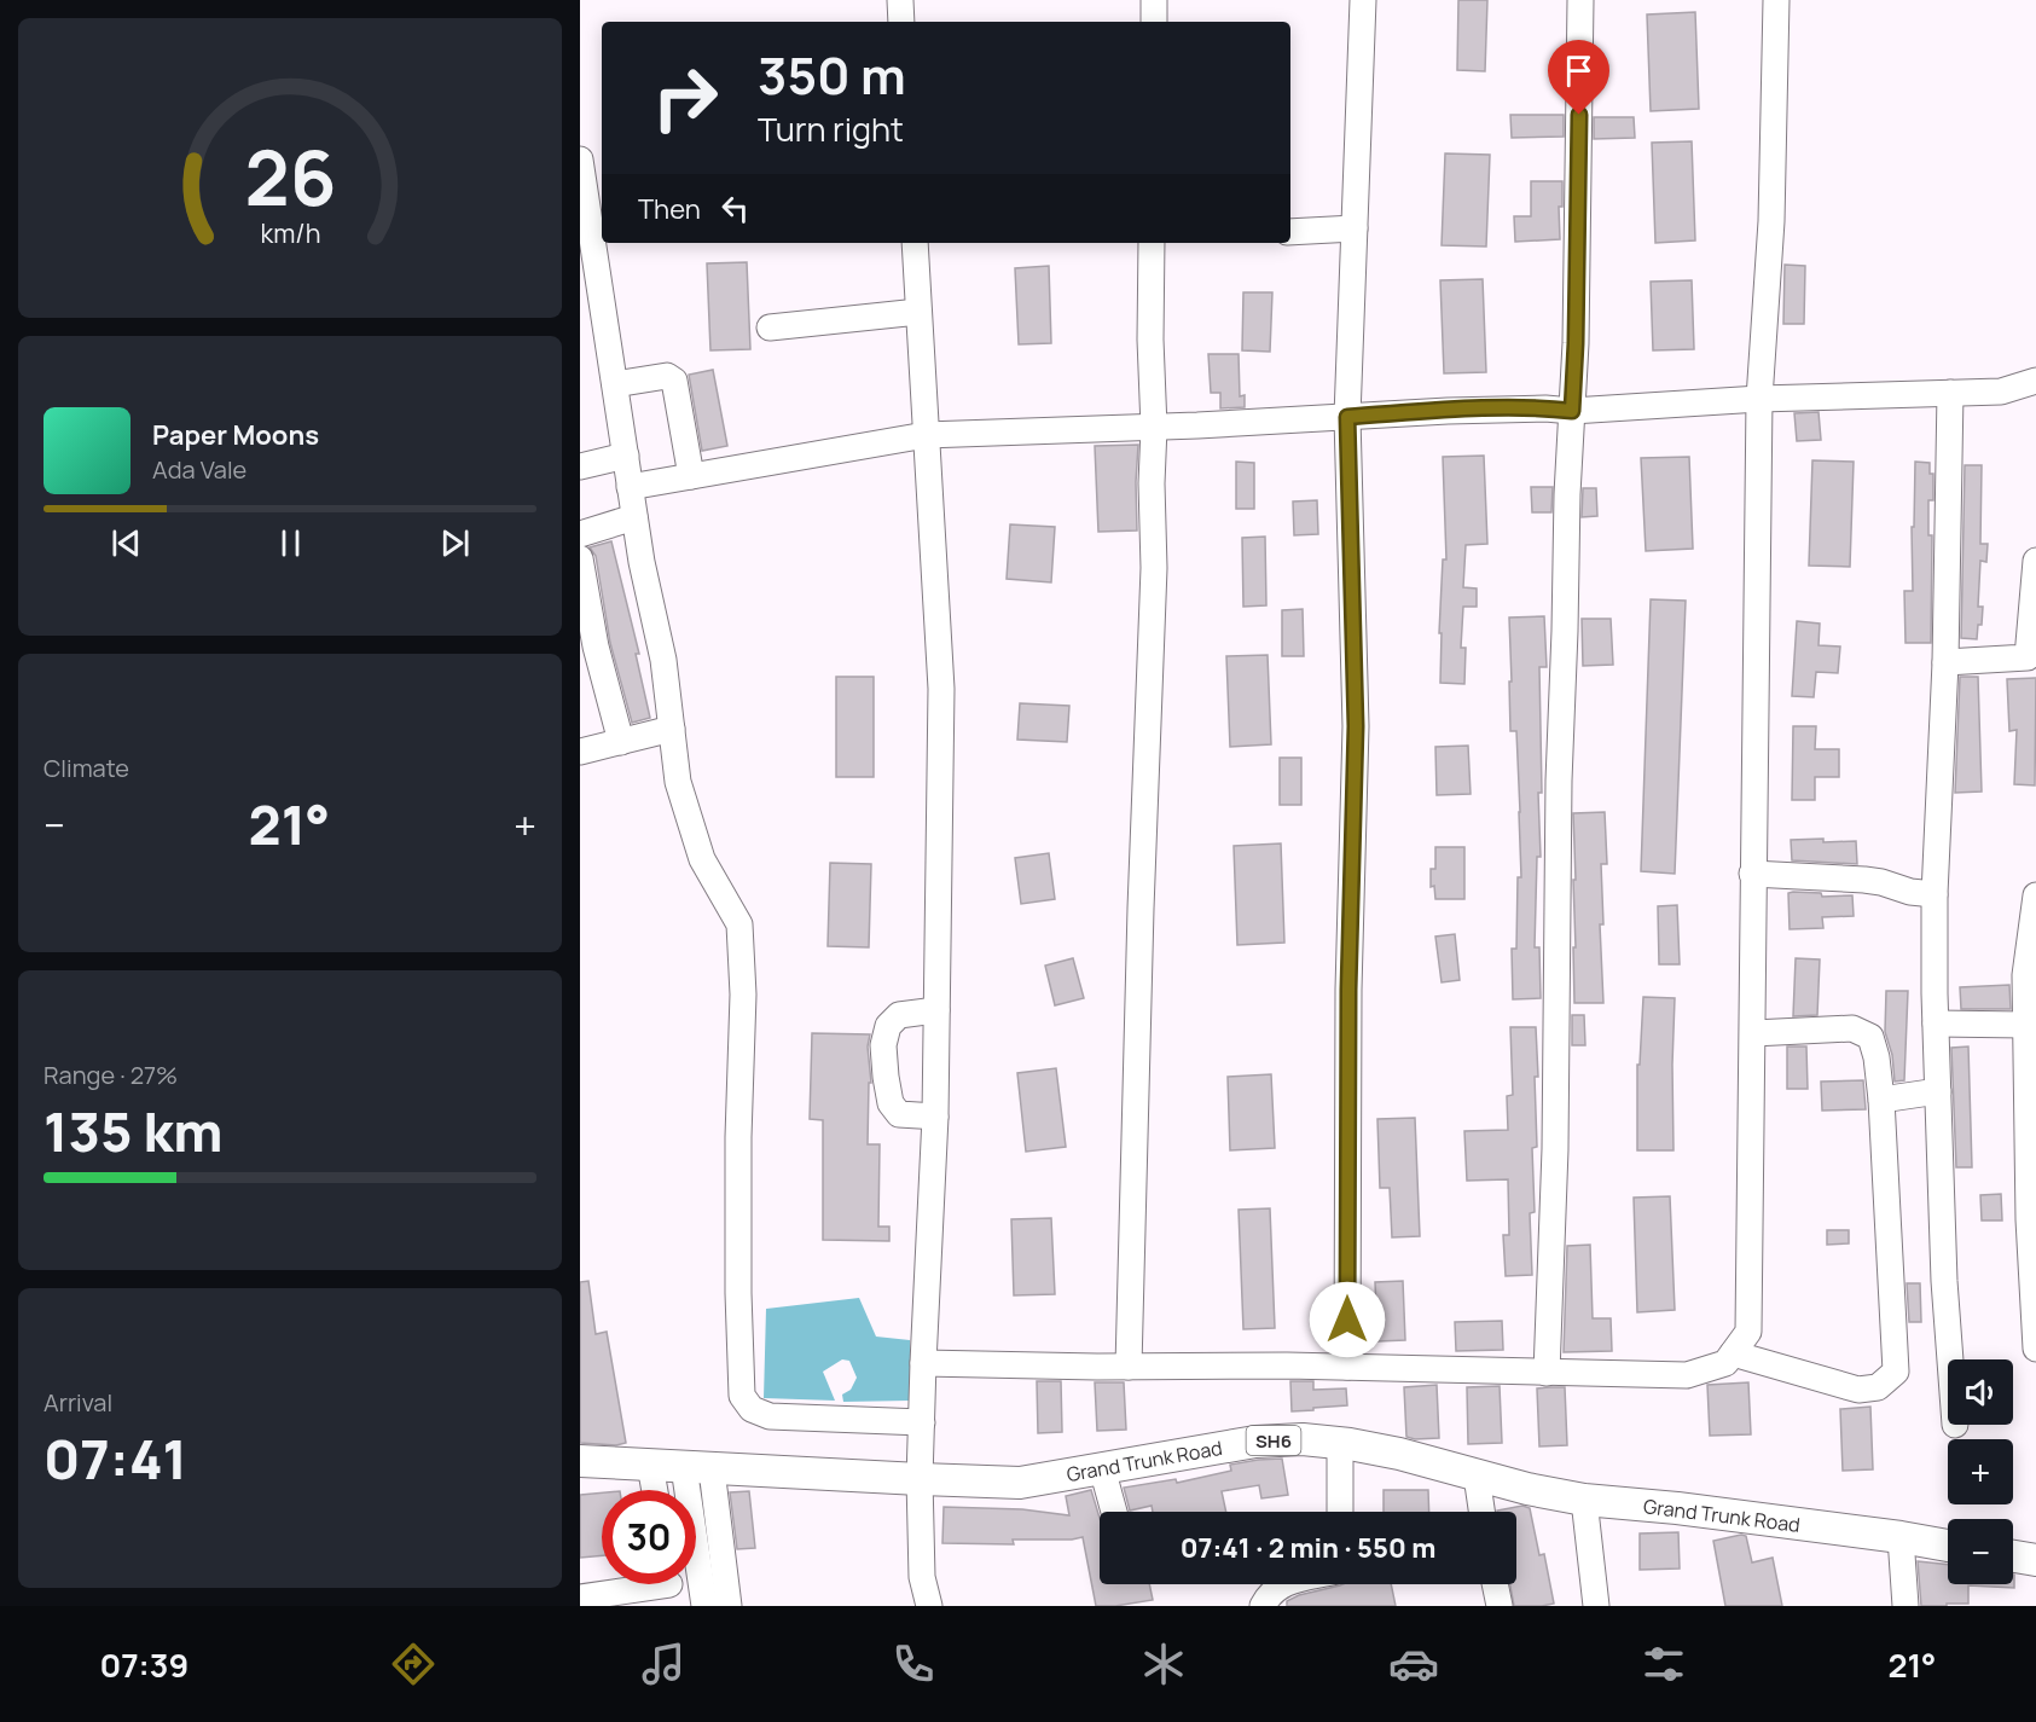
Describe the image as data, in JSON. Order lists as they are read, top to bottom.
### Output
{
  "streets": {
    "main road": ["SH6", "Grand Trunk Road"]
  },
  "page": {
    "turn": ["350 m", "Turn right"],
    "then": "Then",
    "song": ["Paper Moons", "Ada Vale"],
    "tile": [
      "Climate",
      ["Range · 27%", "135 km"],
      ["Arrival", "07:41"]
    ],
    "heat": ["−", "21°", "+"],
    "map_buttons": ["+", "−"],
    "limit": "30",
    "trip": "07:41 · 2 min · 550 m",
    "tabs": ["07:39", "21°"],
    "gauge": ["26", "km/h"]
  }
}
